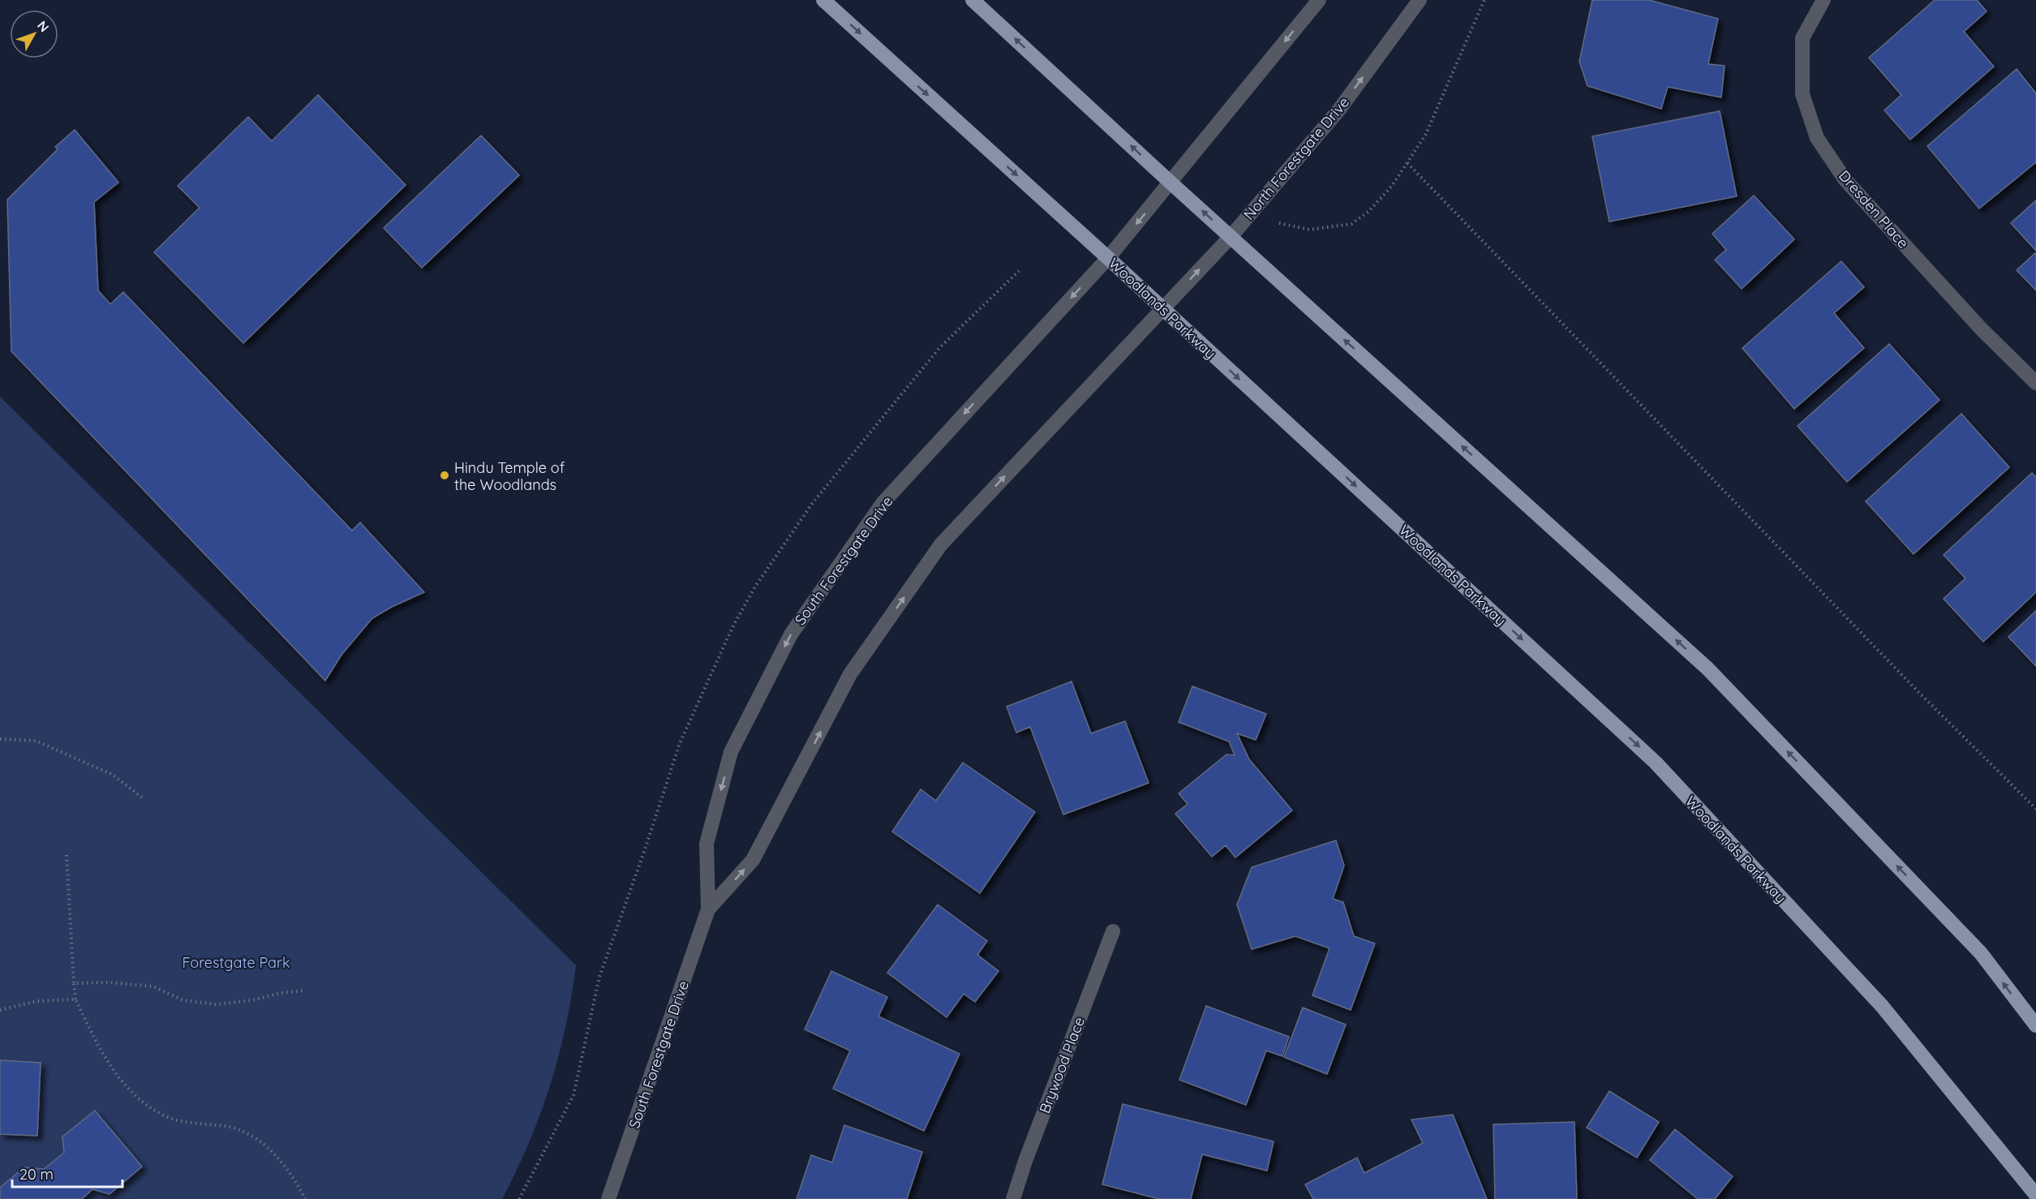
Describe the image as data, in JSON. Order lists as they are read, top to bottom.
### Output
{
  "streets": {
    "main road": ["Woodlands Parkway"],
    "street": [
      "North Forestgate Drive",
      "Dresden Place",
      "South Forestgate Drive",
      "Brywood Place"
    ]
  },
  "crossings": [
    ["North Forestgate Drive", "Woodlands Parkway"],
    ["North Forestgate Drive", "South Forestgate Drive"],
    ["Woodlands Parkway", "South Forestgate Drive"]
  ],
  "parks": ["Forestgate Park"],
  "places": ["Hindu Temple of the Woodlands"],
  "scale_bar": "20 m",
  "north": "top right"
}
